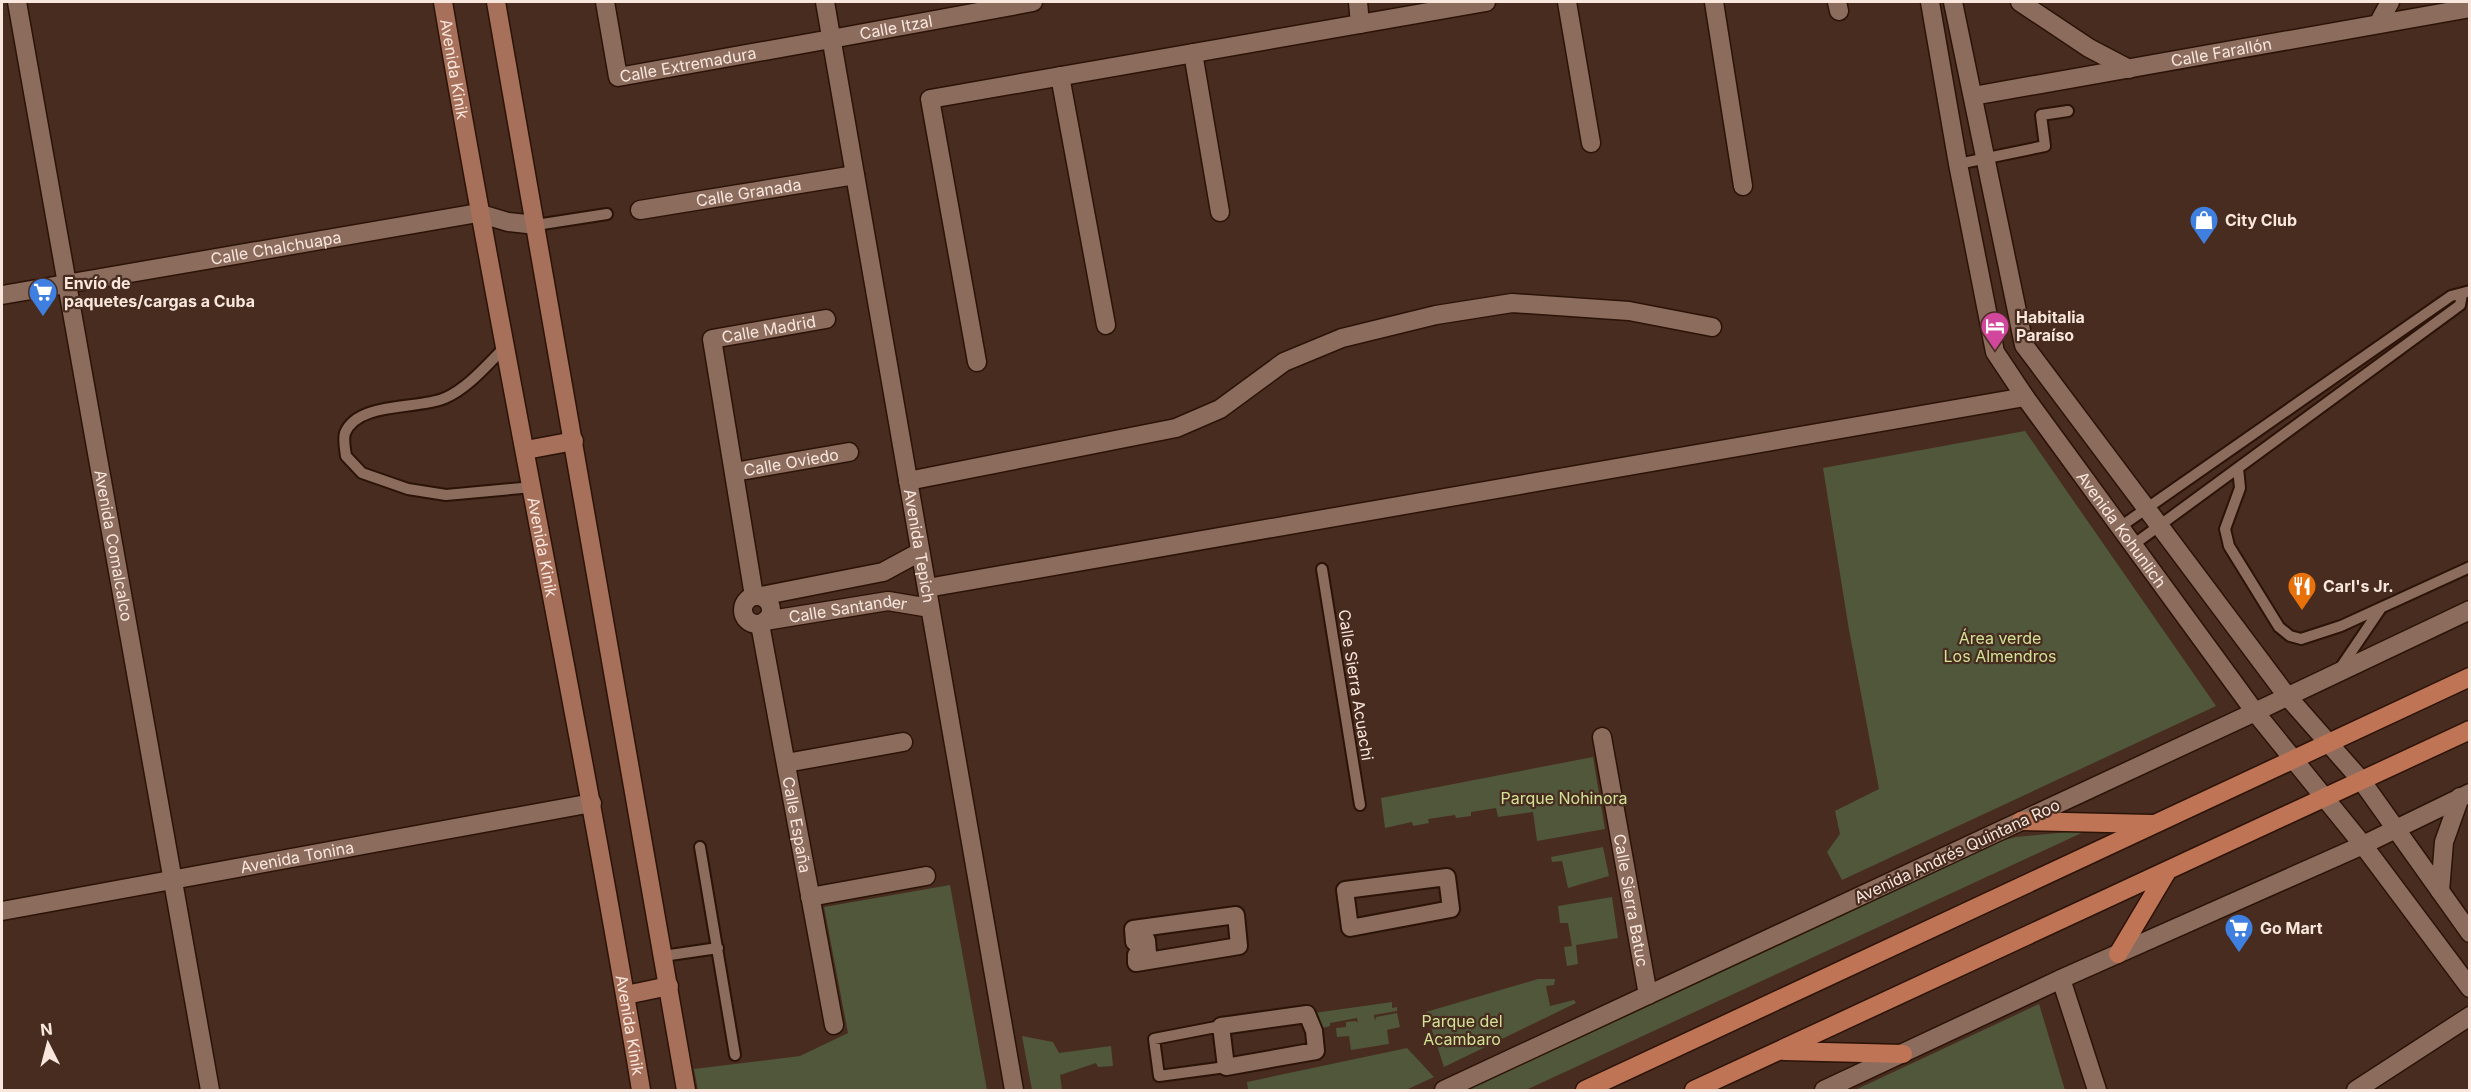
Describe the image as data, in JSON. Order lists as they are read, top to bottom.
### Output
{
  "streets": {
    "main road": ["Avenida Kinik"],
    "street": [
      "Calle Itzal",
      "Calle Farallón",
      "Calle Extremadura",
      "Calle Granada",
      "Calle Chalchuapa",
      "Calle Madrid",
      "Calle Oviedo",
      "Avenida Kohunlich",
      "Avenida Comalcalco",
      "Avenida Tepich",
      "Calle Santander",
      "Calle España",
      "Avenida Andrés Quintana Roo",
      "Avenida Tonina",
      "Calle Sierra Batuc"
    ],
    "lane": ["Calle Sierra Acuachi"]
  },
  "crossings": [
    ["Calle Itzal", "Calle Extremadura"],
    ["Calle Itzal", "Avenida Tepich"],
    ["Calle Farallón", "Avenida Kohunlich"],
    ["Calle Extremadura", "Avenida Tepich"],
    ["Avenida Kinik", "Calle Chalchuapa"],
    ["Avenida Kinik", "Avenida Tonina"],
    ["Calle Granada", "Avenida Tepich"],
    ["Calle Chalchuapa", "Avenida Comalcalco"],
    ["Calle Madrid", "Calle España"],
    ["Calle Oviedo", "Calle España"],
    ["Avenida Kohunlich", "Avenida Andrés Quintana Roo"],
    ["Avenida Comalcalco", "Avenida Tonina"],
    ["Avenida Tepich", "Calle Santander"],
    ["Calle Santander", "Calle España"],
    ["Avenida Andrés Quintana Roo", "Calle Sierra Batuc"]
  ],
  "parks": ["Área verde Los Almendros", "Parque Nohinora", "Parque del Acambaro"],
  "places": {
    "shop": ["City Club"],
    "supermarket": ["Envío de paquetes/cargas a Cuba", "Go Mart"],
    "hotel": ["Habitalia Paraíso"],
    "restaurant": ["Carl's Jr."]
  },
  "north": "top"
}
